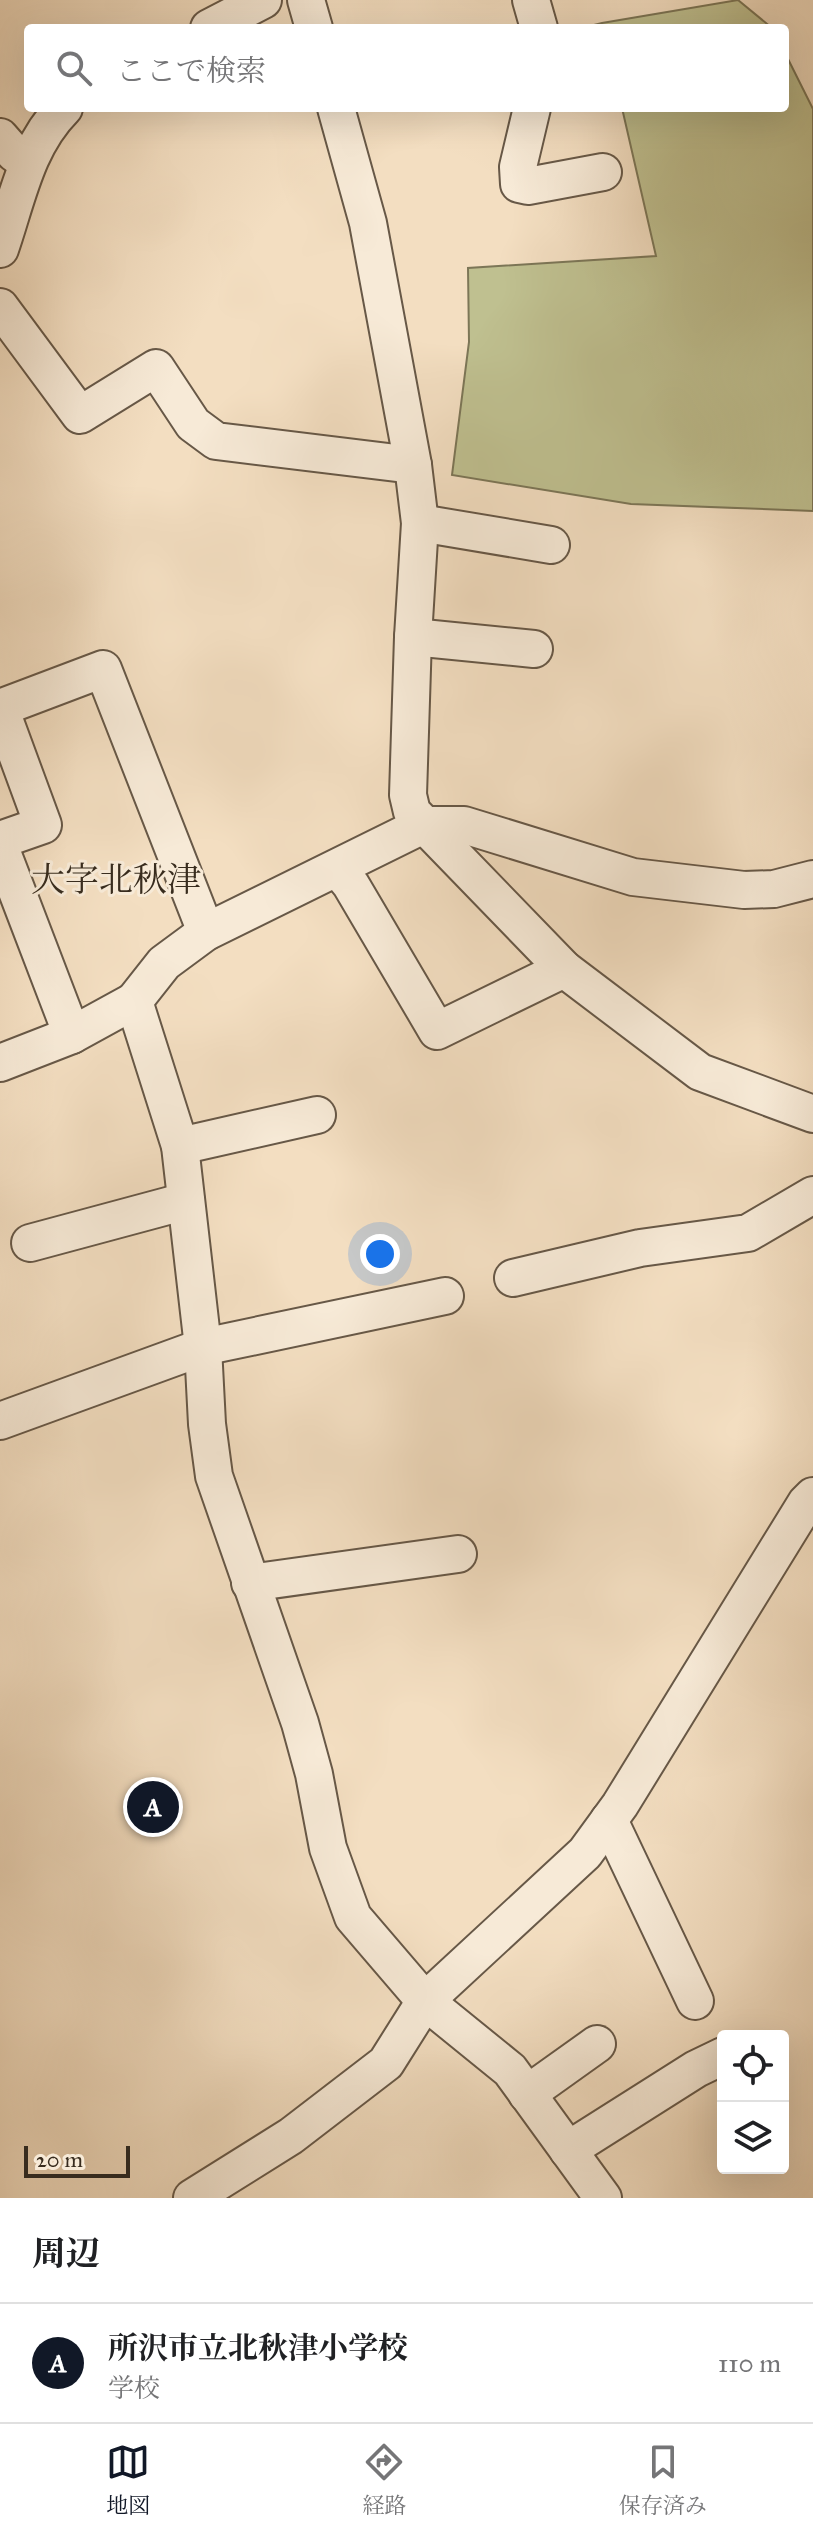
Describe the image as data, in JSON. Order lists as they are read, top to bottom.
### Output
{
  "districts": ["大字北秋津"],
  "scale_bar": "20 m",
  "page": {
    "search": "ここで検索",
    "pins": "A",
    "scale": "20 m",
    "heading": "周辺",
    "list": [
      {
        "mark": "A",
        "name": "所沢市立北秋津小学校",
        "note": "学校",
        "value": "110 m"
      }
    ],
    "nav": ["地図", "経路", "保存済み"]
  }
}
